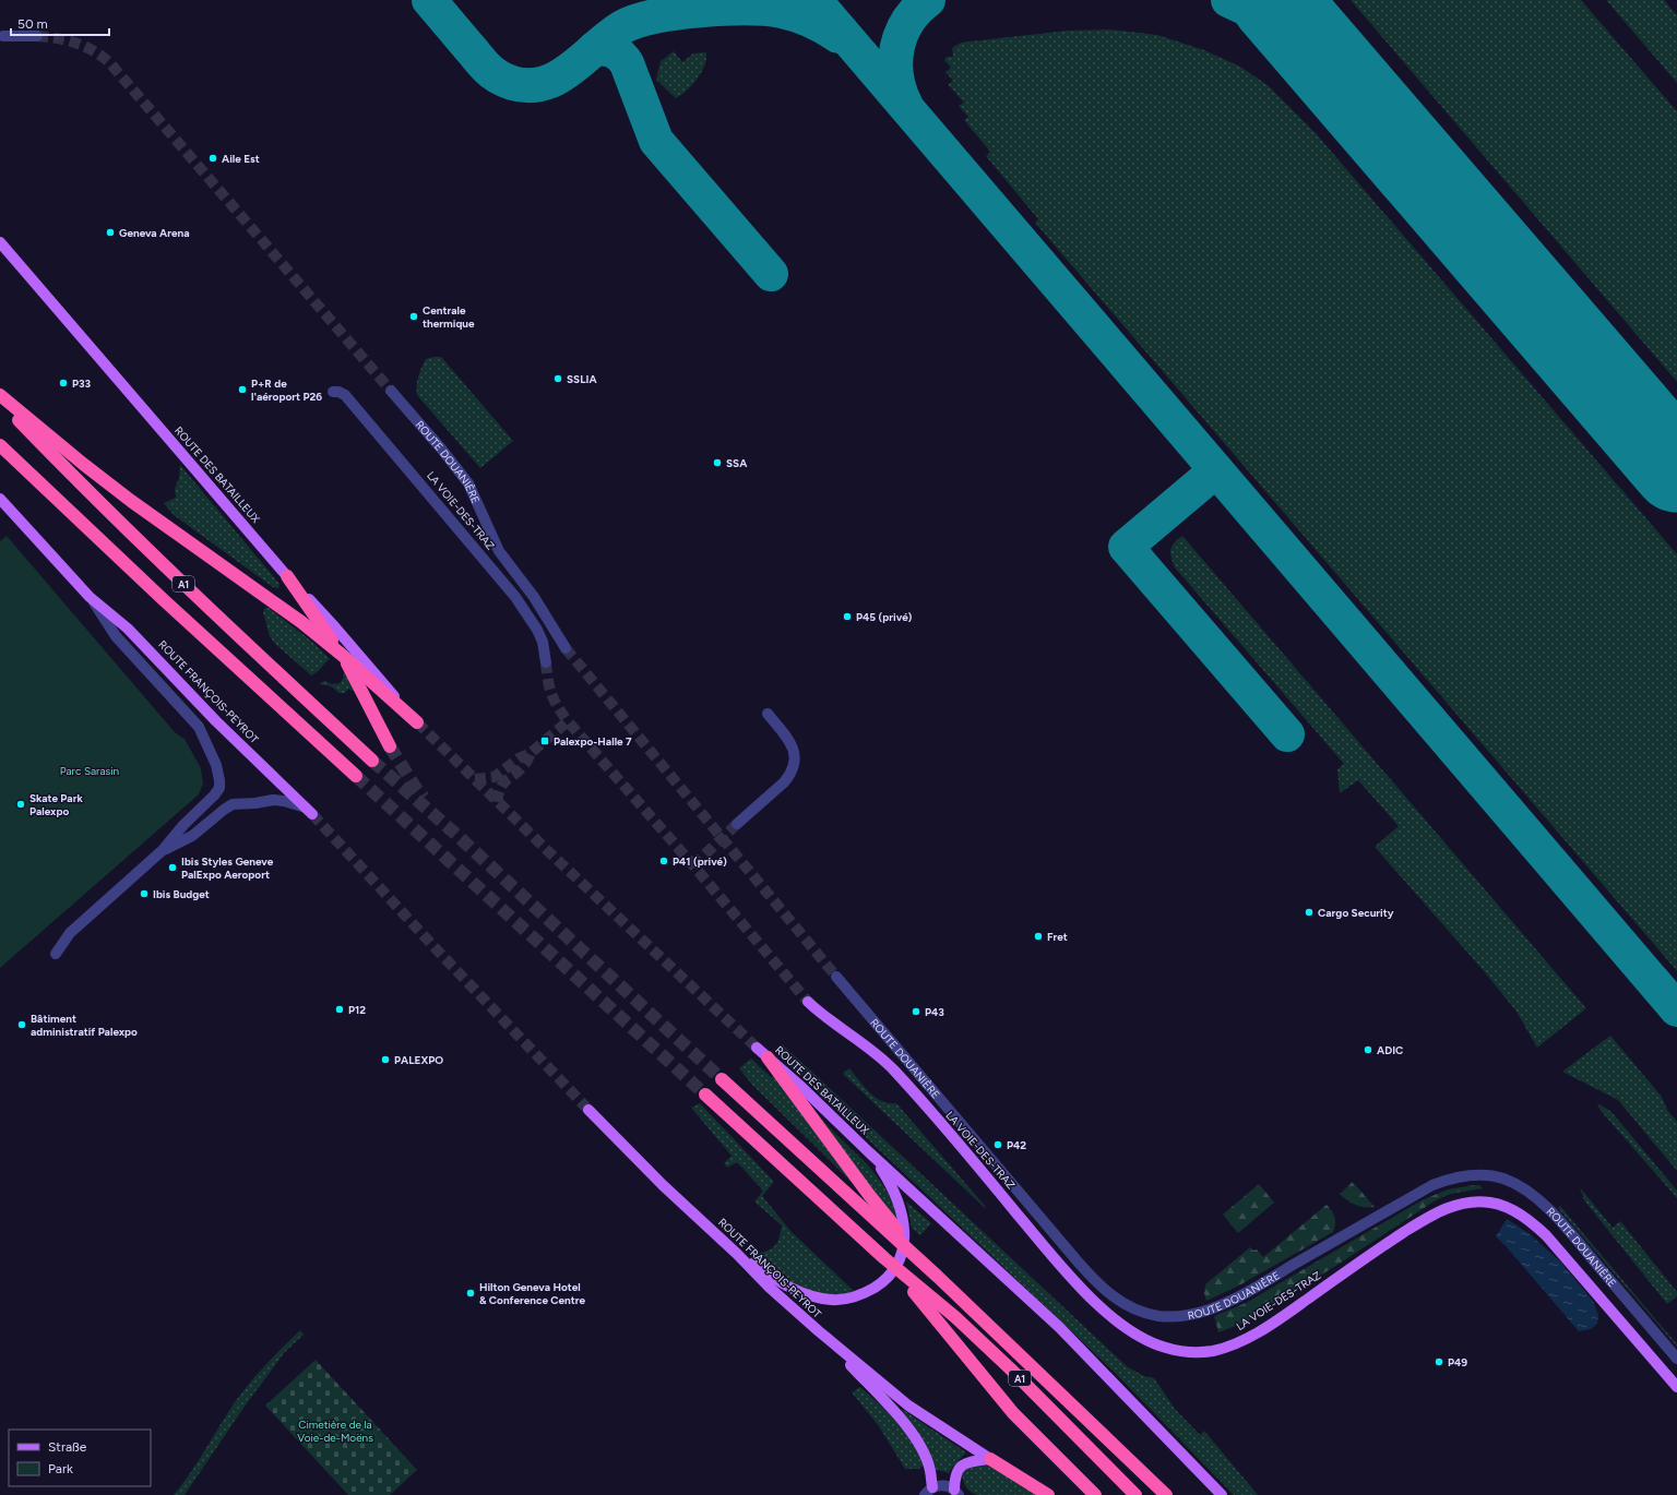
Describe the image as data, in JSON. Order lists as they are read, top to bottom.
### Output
{
  "streets": {
    "highway": ["A1"],
    "main road": ["ROUTE DES BATAILLEUX", "LA VOIE-DES-TRAZ", "ROUTE FRANÇOIS-PEYROT"],
    "street": ["ROUTE DOUANIÈRE"]
  },
  "parks": ["Parc Sarasin", "Cimetière de la Voie-de-Moëns"],
  "places": {
    "other": [
      "Aile Est",
      "Geneva Arena",
      "Centrale thermique",
      "SSLIA",
      "P33",
      "P+R de l'aéroport P26",
      "SSA",
      "P45 (privé)",
      "Skate Park Palexpo",
      "P41 (privé)",
      "Ibis Styles Geneve PalExpo Aeroport",
      "Ibis Budget",
      "Cargo Security",
      "Fret",
      "P12",
      "P43",
      "Bâtiment administratif Palexpo",
      "ADIC",
      "PALEXPO",
      "P42",
      "Hilton Geneva Hotel & Conference Centre",
      "P49"
    ],
    "transit": ["Palexpo-Halle 7"]
  },
  "legend": ["Straße", "Park"],
  "scale_bar": "50 m"
}
